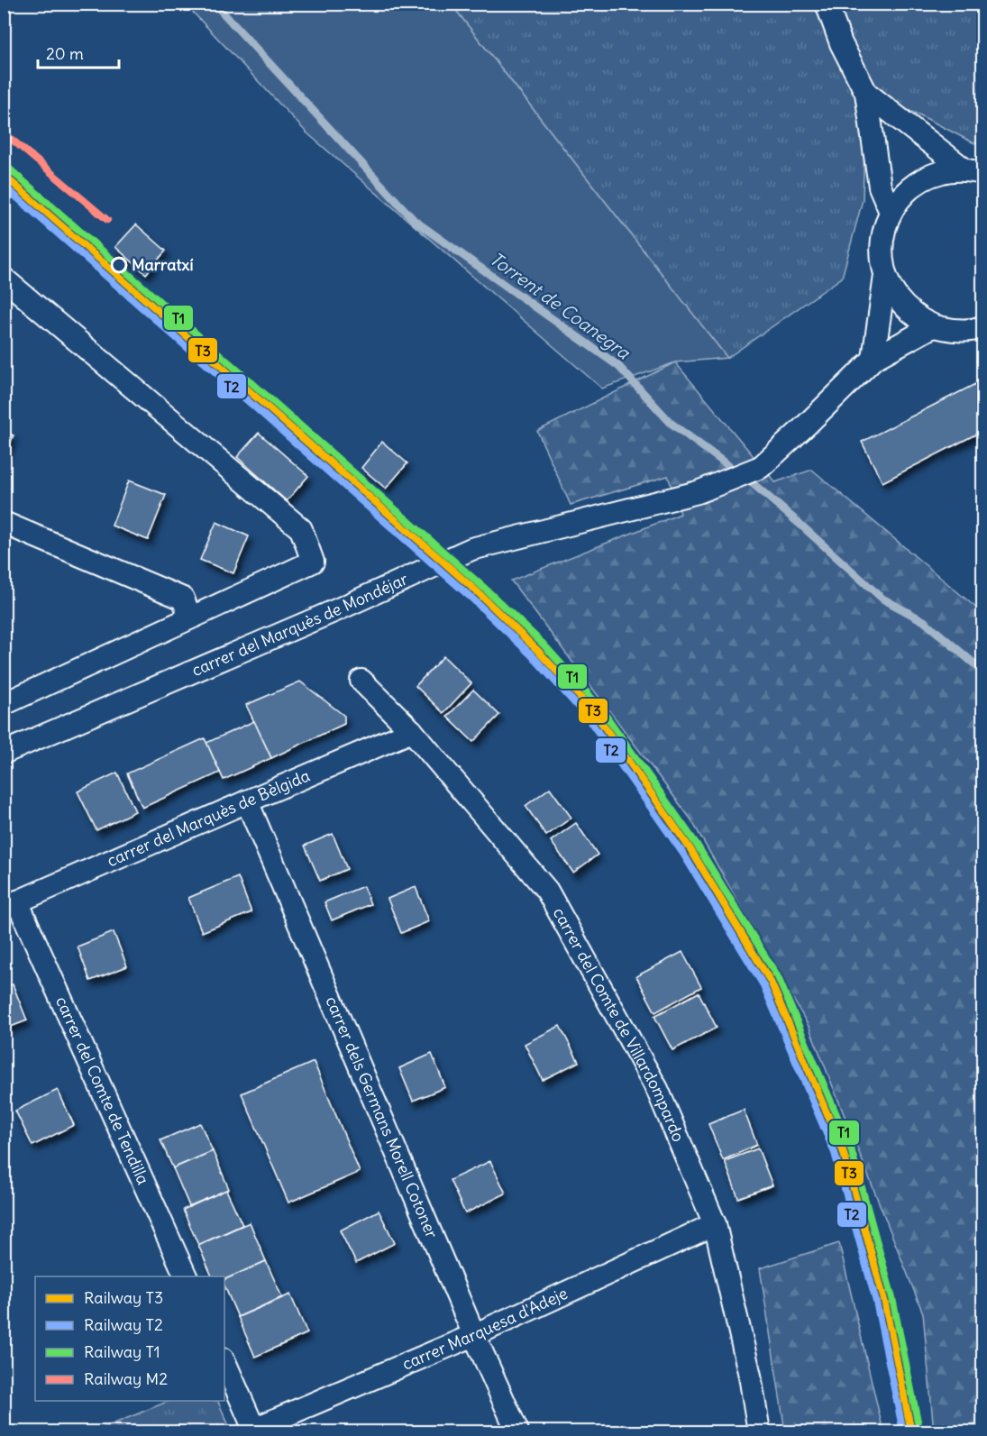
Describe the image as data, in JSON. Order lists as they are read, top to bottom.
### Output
{
  "streets": {
    "street": [
      "carrer del Marquès de Mondéjar",
      "carrer del Marquès de Bèlgida",
      "carrer del Comte de Villardompardo",
      "carrer del Comte de Tendilla",
      "carrer dels Germans Morell Cotoner",
      "carrer Marquesa d'Adeje"
    ]
  },
  "crossings": [
    ["carrer del Marquès de Bèlgida", "carrer del Comte de Villardompardo"],
    ["carrer del Marquès de Bèlgida", "carrer del Comte de Tendilla"],
    ["carrer del Marquès de Bèlgida", "carrer dels Germans Morell Cotoner"],
    ["carrer del Comte de Villardompardo", "carrer Marquesa d'Adeje"],
    ["carrer dels Germans Morell Cotoner", "carrer Marquesa d'Adeje"]
  ],
  "water": ["Torrent de Coanegra"],
  "places": ["Marratxí"],
  "lines": [
    "rail line M2",
    "rail line T1",
    "rail line T3",
    "rail line T2"
  ],
  "legend": [
    "Railway T3",
    "Railway T2",
    "Railway T1",
    "Railway M2"
  ],
  "scale_bar": "20 m"
}
